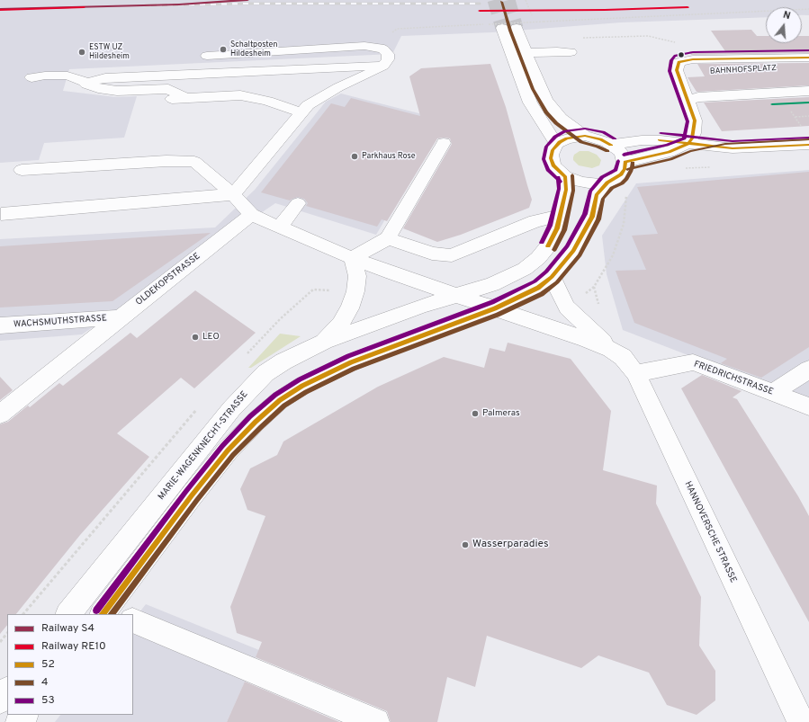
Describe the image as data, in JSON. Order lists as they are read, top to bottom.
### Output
{
  "streets": {
    "street": [
      "BAHNHOFSPLATZ",
      "OLDEKOPSTRASSE",
      "WACHSMUTHSTRASSE",
      "FRIEDRICHSTRASSE",
      "MARIE-WAGENKNECHT-STRASSE",
      "HANNOVERSCHE STRASSE"
    ]
  },
  "crossings": [
    ["OLDEKOPSTRASSE", "WACHSMUTHSTRASSE"],
    ["FRIEDRICHSTRASSE", "HANNOVERSCHE STRASSE"],
    ["MARIE-WAGENKNECHT-STRASSE", "HANNOVERSCHE STRASSE"]
  ],
  "places": [
    "Schaltposten Hildesheim",
    "ESTW UZ Hildesheim",
    "Parkhaus Rose",
    "LEO",
    "Palmeras",
    "Wasserparadies"
  ],
  "lines": [
    "rail line S4",
    "transit line 4",
    "rail line RE10",
    "transit line 53",
    "transit line 52"
  ],
  "legend": [
    "Railway S4",
    "Railway RE10",
    "52",
    "4",
    "53"
  ],
  "north": "top"
}
